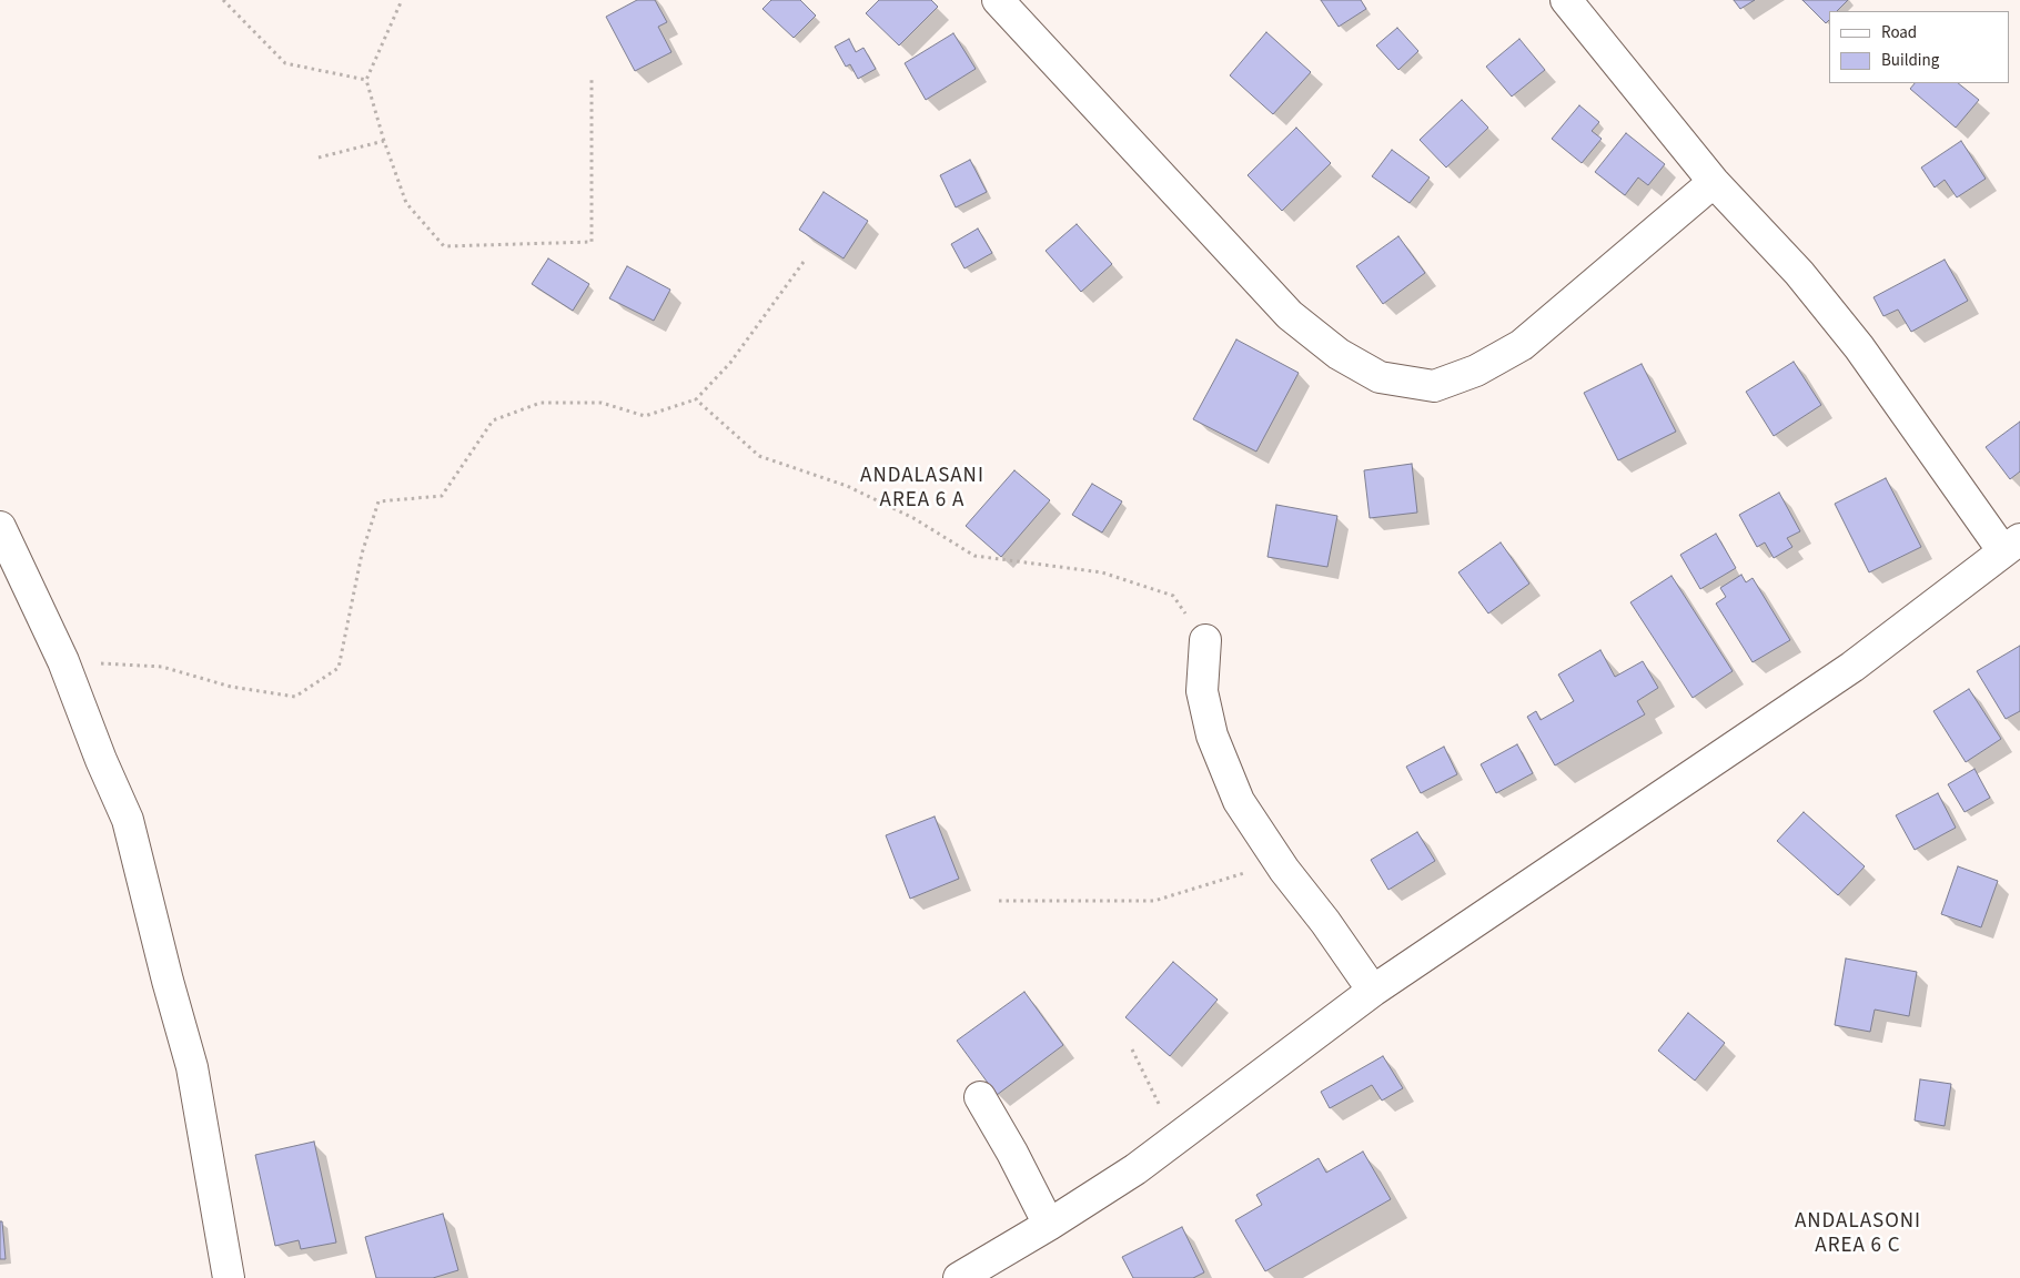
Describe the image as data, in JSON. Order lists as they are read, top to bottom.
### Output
{
  "districts": ["ANDALASANI AREA 6 A", "ANDALASONI AREA 6 C"],
  "legend": ["Road", "Building"]
}
